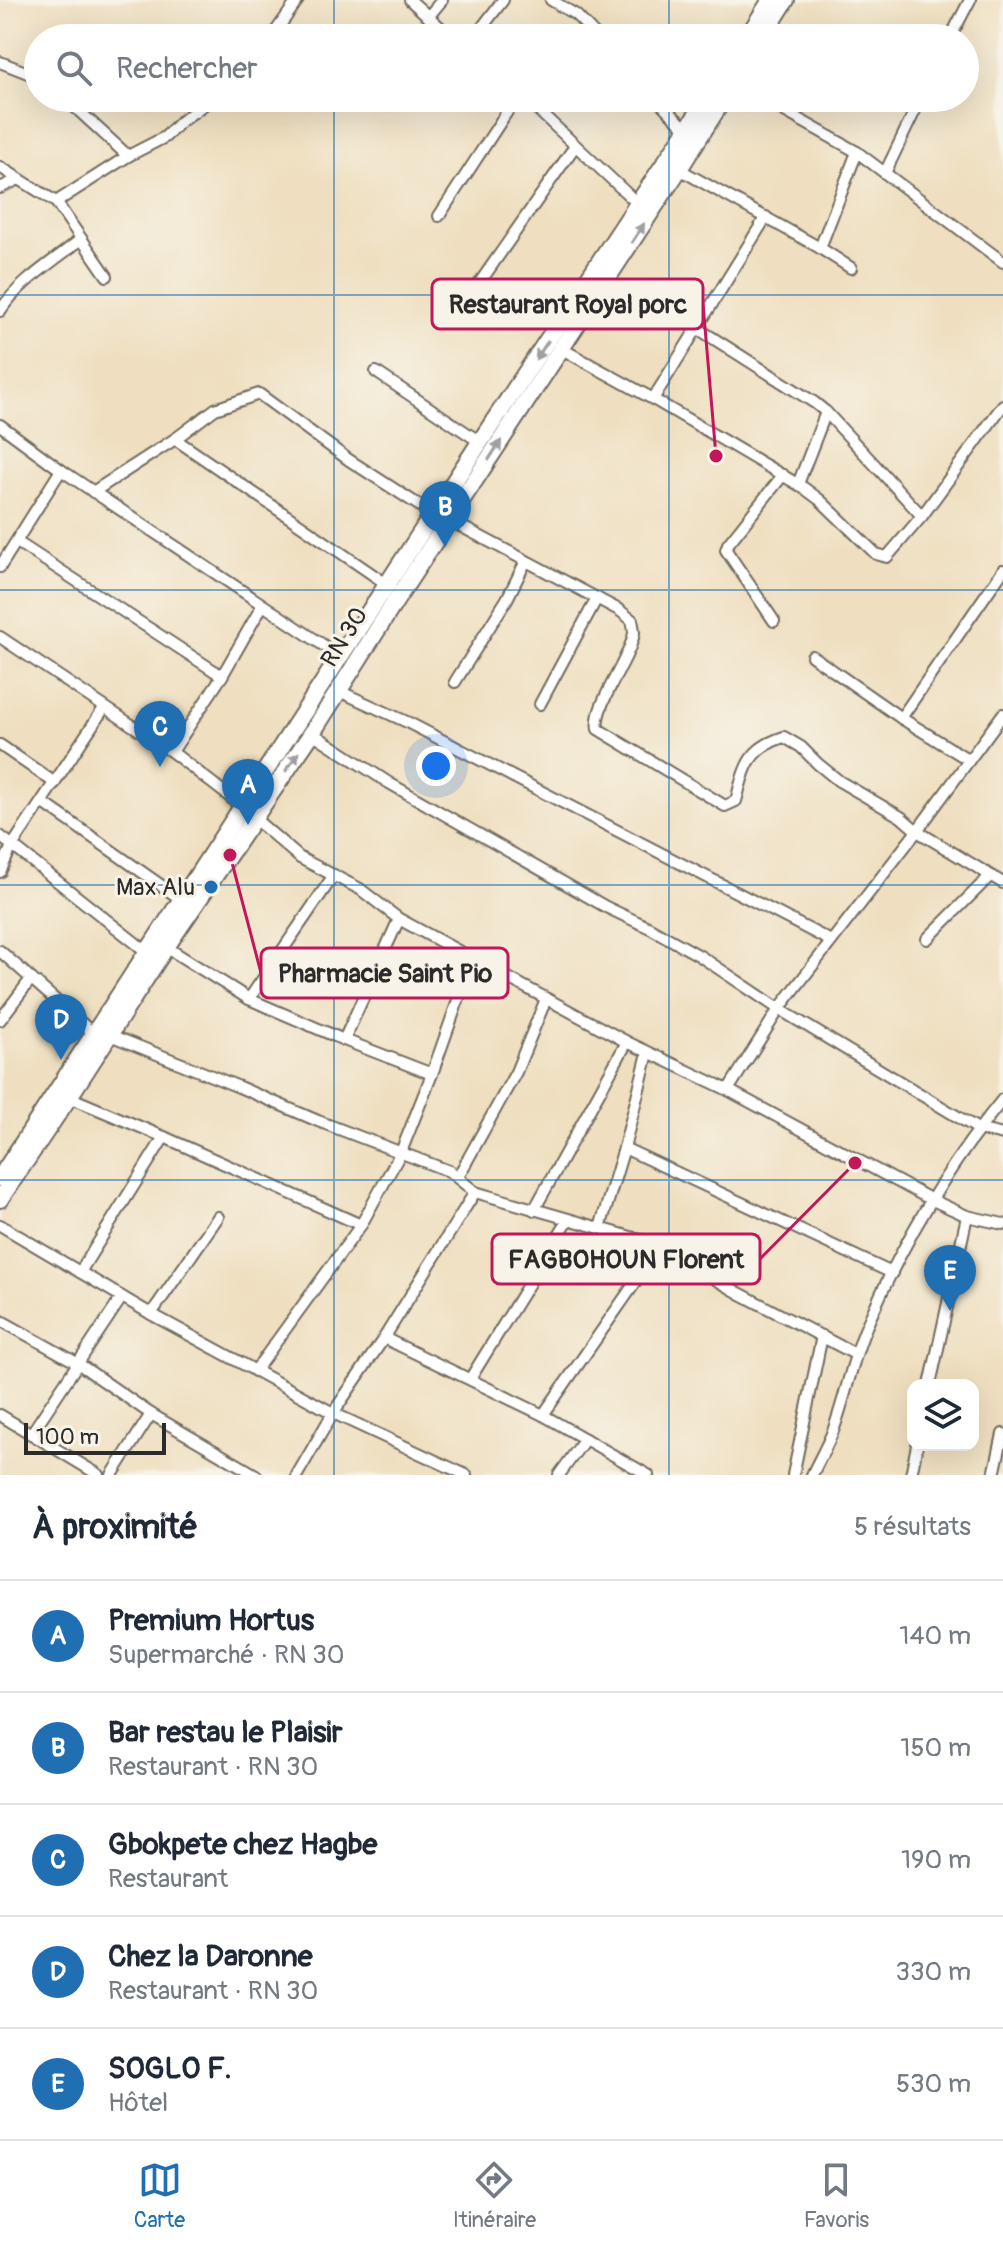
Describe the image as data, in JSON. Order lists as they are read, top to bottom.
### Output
{
  "streets": {
    "main road": ["RN 30"]
  },
  "places": [
    "Restaurant Royal porc",
    "Pharmacie Saint Pio",
    "Max Alu",
    "FAGBOHOUN Florent"
  ],
  "scale_bar": "100 m",
  "page": {
    "search": "Rechercher",
    "pins": [
      "B",
      "C",
      "A",
      "D",
      "E"
    ],
    "scale": "100 m",
    "heading": ["À proximité", "5 résultats"],
    "list": [
      {
        "mark": "A",
        "name": "Premium Hortus",
        "note": "Supermarché · RN 30",
        "value": "140 m"
      },
      {
        "mark": "B",
        "name": "Bar restau le Plaisir",
        "note": "Restaurant · RN 30",
        "value": "150 m"
      },
      {
        "mark": "C",
        "name": "Gbokpete chez Hagbe",
        "note": "Restaurant",
        "value": "190 m"
      },
      {
        "mark": "D",
        "name": "Chez la Daronne",
        "note": "Restaurant · RN 30",
        "value": "330 m"
      },
      {
        "mark": "E",
        "name": "SOGLO F.",
        "note": "Hôtel",
        "value": "530 m"
      }
    ],
    "nav": ["Carte", "Itinéraire", "Favoris"]
  }
}
